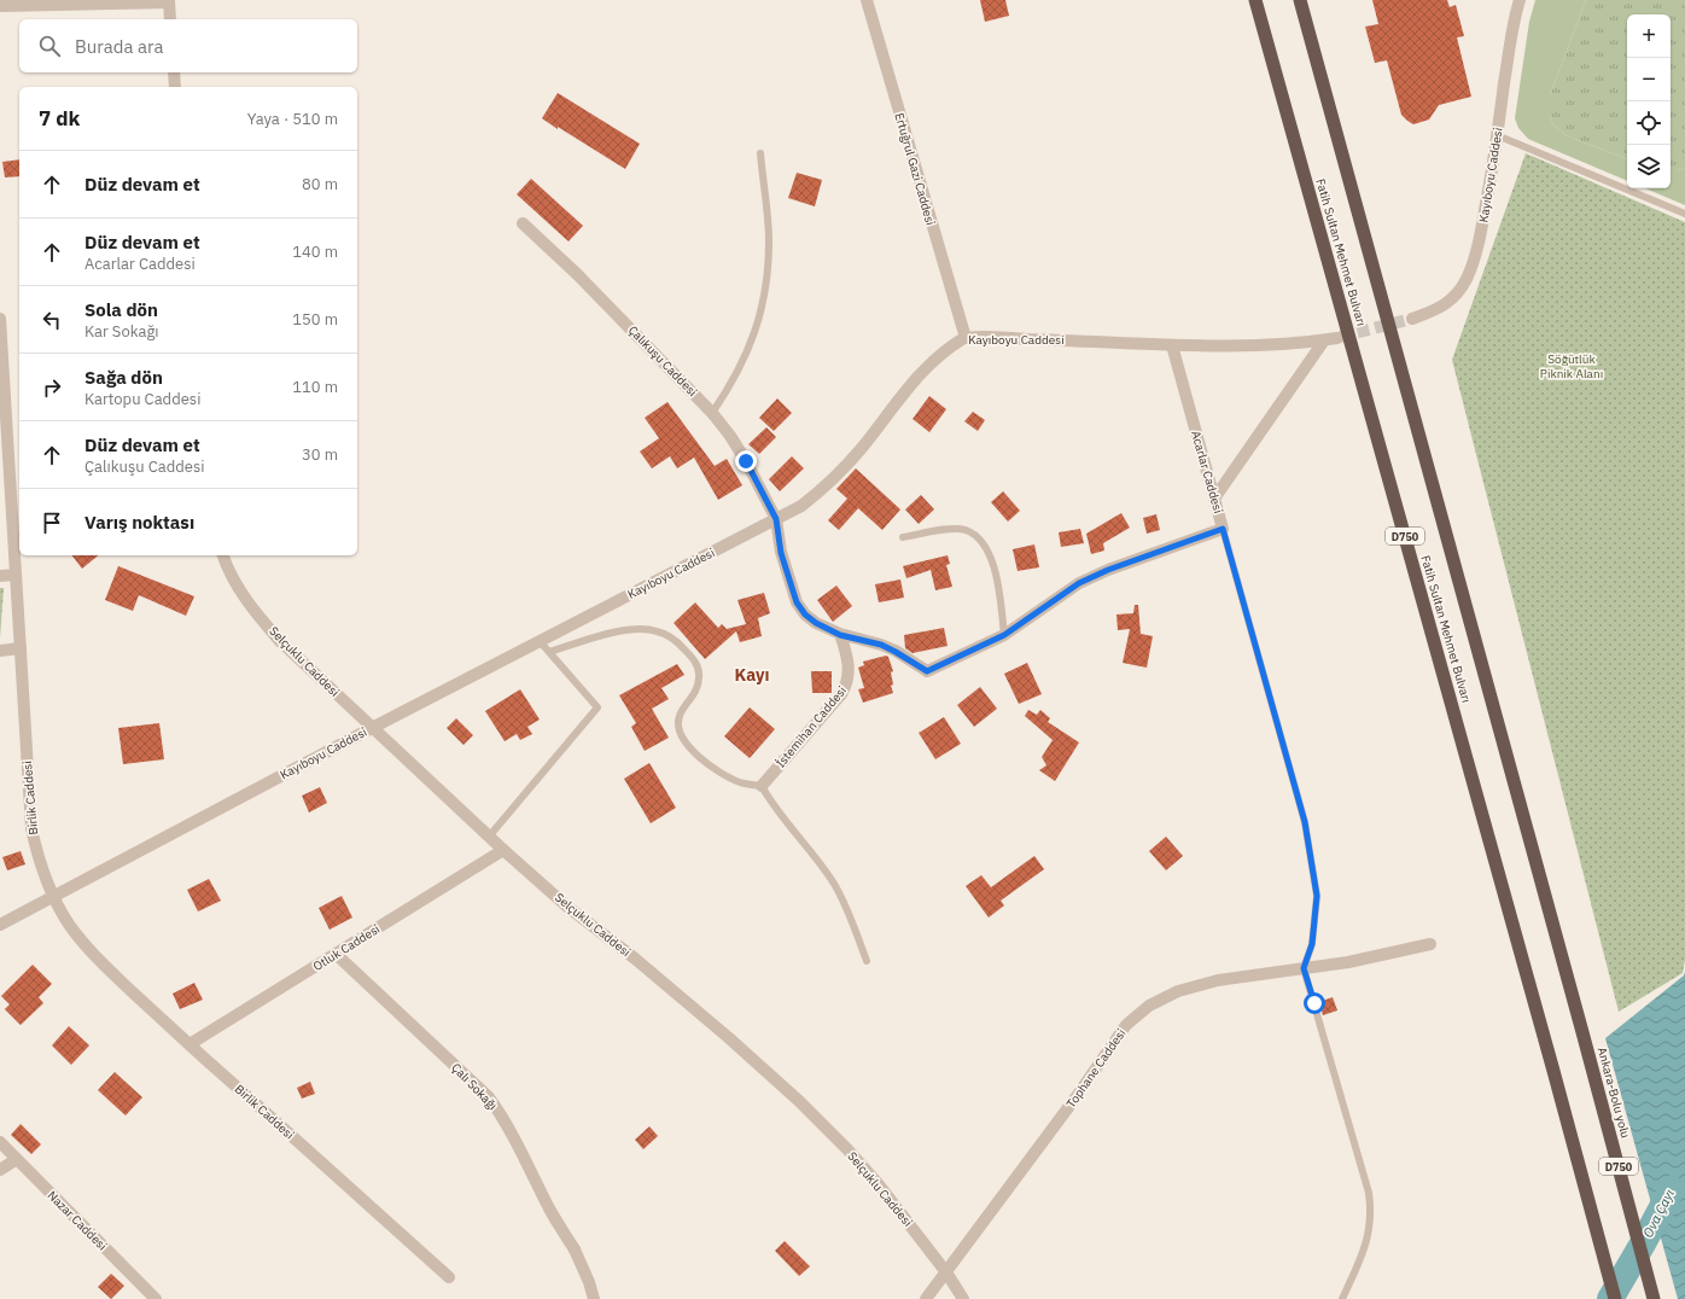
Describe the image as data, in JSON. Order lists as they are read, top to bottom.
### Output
{
  "streets": {
    "highway": ["Fatih Sultan Mehmet Bulvarı", "D750", "Ankara-Bolu yolu"],
    "street": [
      "Ertuğrul Gazi Caddesi",
      "Kayıboyu Caddesi",
      "Çalıkuşu Caddesi",
      "Acarlar Caddesi",
      "Selçuklu Caddesi",
      "İstemihan Caddesi",
      "Birlik Caddesi",
      "Otluk Caddesi",
      "Tophane Caddesi",
      "Çalı Sokağı",
      "Nazar Caddesi"
    ]
  },
  "crossings": [
    ["Ertuğrul Gazi Caddesi", "Kayıboyu Caddesi"],
    ["Kayıboyu Caddesi", "Çalıkuşu Caddesi"],
    ["Kayıboyu Caddesi", "Acarlar Caddesi"],
    ["Kayıboyu Caddesi", "Selçuklu Caddesi"],
    ["Kayıboyu Caddesi", "Birlik Caddesi"],
    ["Fatih Sultan Mehmet Bulvarı", "Ankara-Bolu yolu"],
    ["Çalıkuşu Caddesi", "İstemihan Caddesi"],
    ["Acarlar Caddesi", "Tophane Caddesi"],
    ["Selçuklu Caddesi", "Otluk Caddesi"],
    ["Selçuklu Caddesi", "Tophane Caddesi"],
    ["Birlik Caddesi", "Otluk Caddesi"],
    ["Otluk Caddesi", "Çalı Sokağı"]
  ],
  "districts": ["Kayı"],
  "water": ["Ova Çayı"],
  "parks": ["Söğütlük Piknik Alanı"],
  "page": {
    "map_buttons": ["+", "−"],
    "search": "Burada ara",
    "heading": ["7 dk", "Yaya · 510 m"],
    "list": [
      ["Düz devam et", "80 m"],
      ["Düz devam et", "Acarlar Caddesi", "140 m"],
      ["Sola dön", "Kar Sokağı", "150 m"],
      ["Sağa dön", "Kartopu Caddesi", "110 m"],
      ["Düz devam et", "Çalıkuşu Caddesi", "30 m"],
      "Varış noktası"
    ]
  }
}
